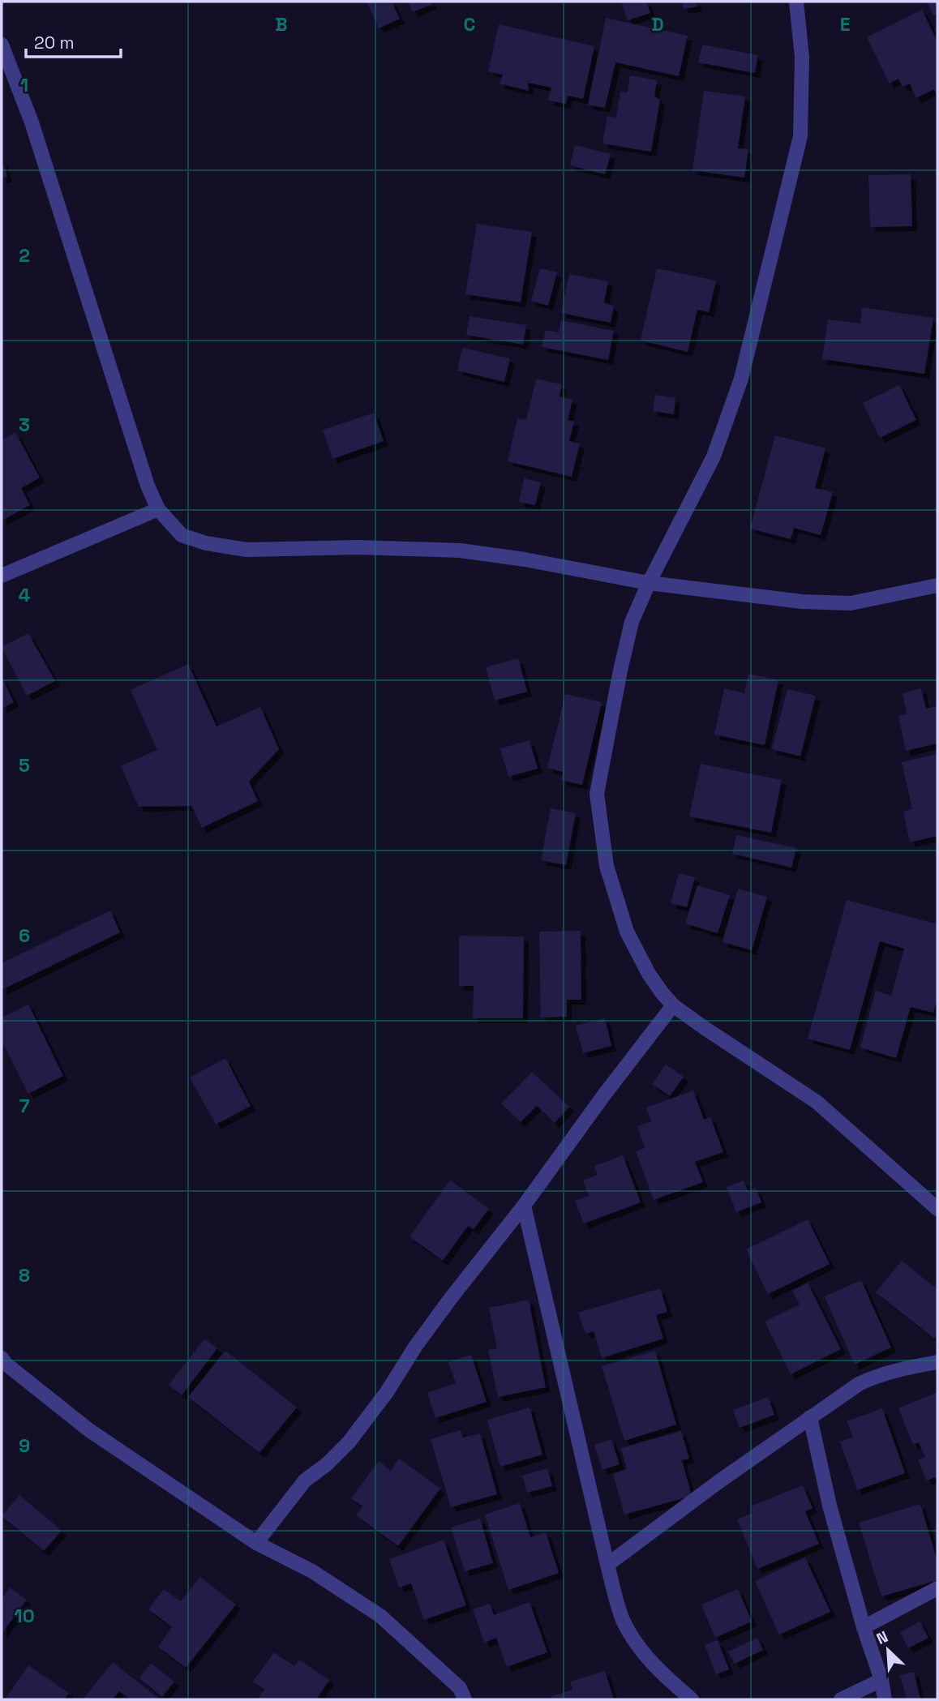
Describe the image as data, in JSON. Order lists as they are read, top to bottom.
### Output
{
  "scale_bar": "20 m",
  "north": "top left",
  "grid": {
    "columns": [
      "B",
      "C",
      "D",
      "E"
    ],
    "rows": [
      "1",
      "2",
      "3",
      "4",
      "5",
      "6",
      "7",
      "8",
      "9",
      "10"
    ]
  }
}
